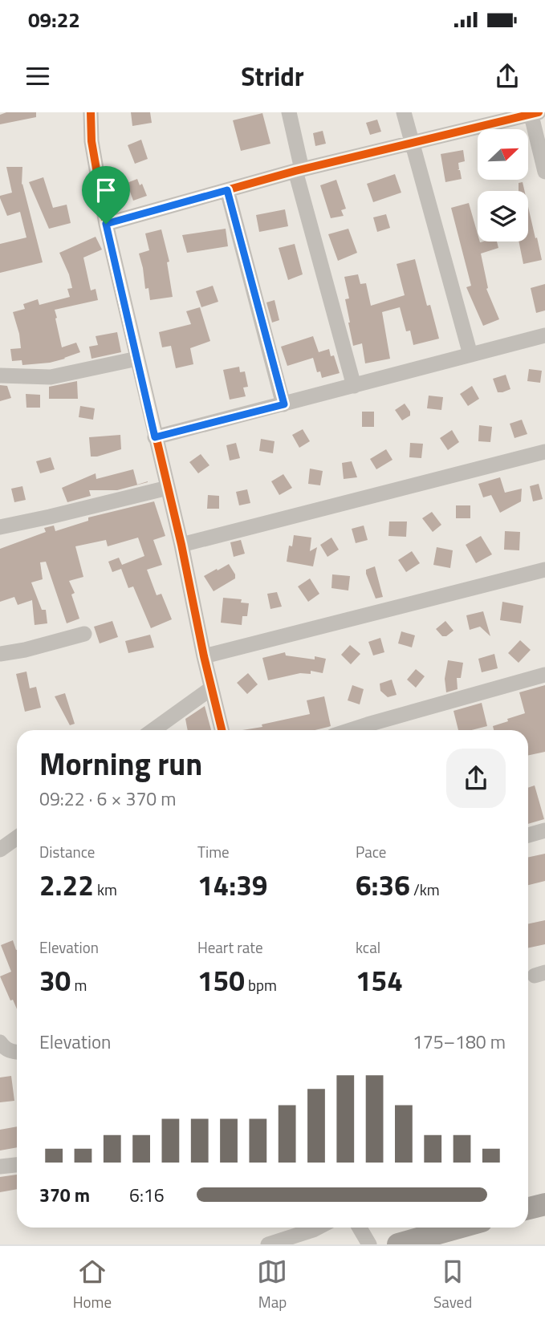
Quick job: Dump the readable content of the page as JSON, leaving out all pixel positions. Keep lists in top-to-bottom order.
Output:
{
  "north": "top right",
  "page": {
    "status": "09:22",
    "header": "Stridr",
    "heading": ["Morning run", "09:22 · 6 × 370 m"],
    "stats": [
      ["Distance", "2.22 km"],
      ["Time", "14:39"],
      ["Pace", "6:36 /km"],
      ["Elevation", "30 m"],
      ["Heart rate", "150 bpm"],
      ["kcal", "154"]
    ],
    "chart": ["Elevation", "175–180 m"],
    "list": [
      {
        "name": "370 m",
        "note": "6:16"
      }
    ],
    "tabs": ["Home", "Map", "Saved"]
  }
}
